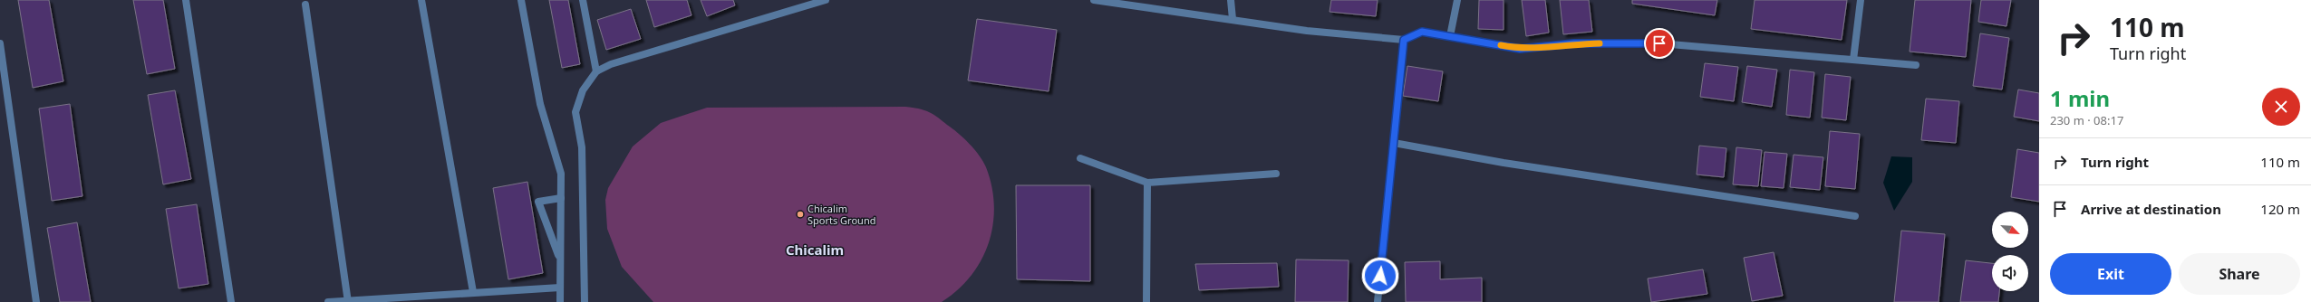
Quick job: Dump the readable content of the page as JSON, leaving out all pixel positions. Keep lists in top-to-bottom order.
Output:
{
  "districts": ["Chicalim"],
  "places": ["Chicalim Sports Ground"],
  "north": "bottom right",
  "page": {
    "turn": ["110 m", "Turn right"],
    "heading": ["1 min", "230 m · 08:17"],
    "list": [
      {
        "name": "Turn right",
        "value": "110 m"
      },
      {
        "name": "Arrive at destination",
        "value": "120 m"
      }
    ],
    "buttons": ["Exit", "Share"]
  }
}
